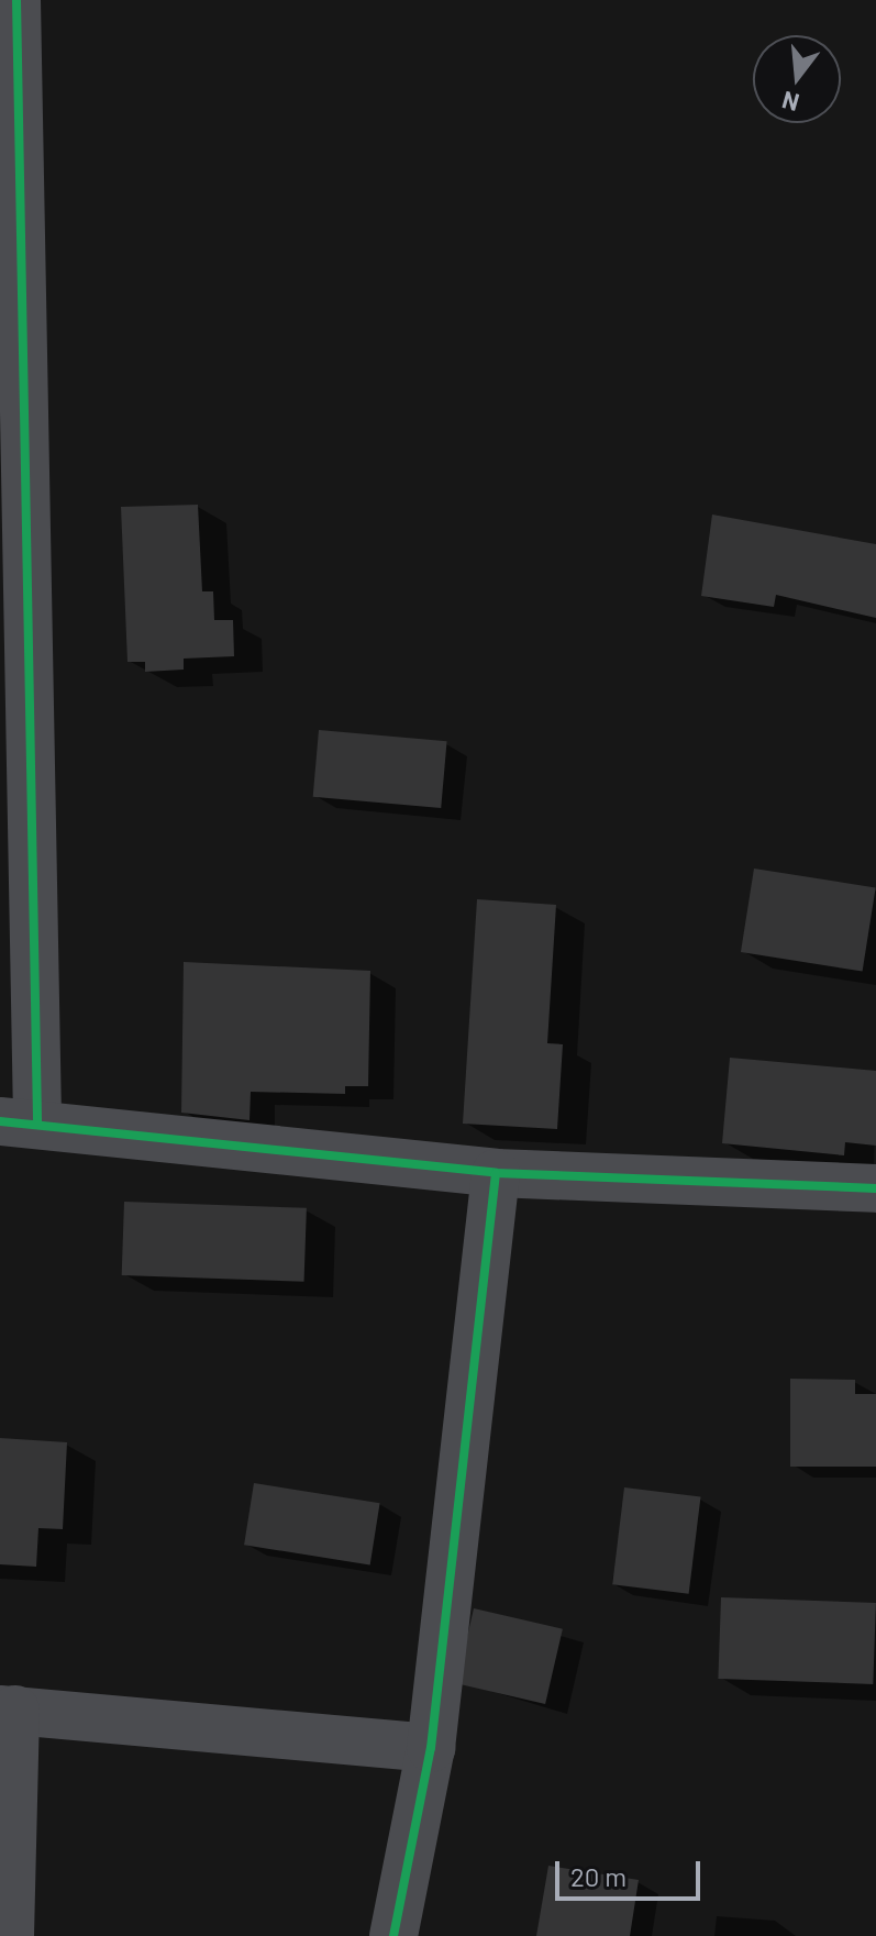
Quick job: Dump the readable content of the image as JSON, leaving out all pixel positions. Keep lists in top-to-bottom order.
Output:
{
  "scale_bar": "20 m",
  "north": "bottom"
}
